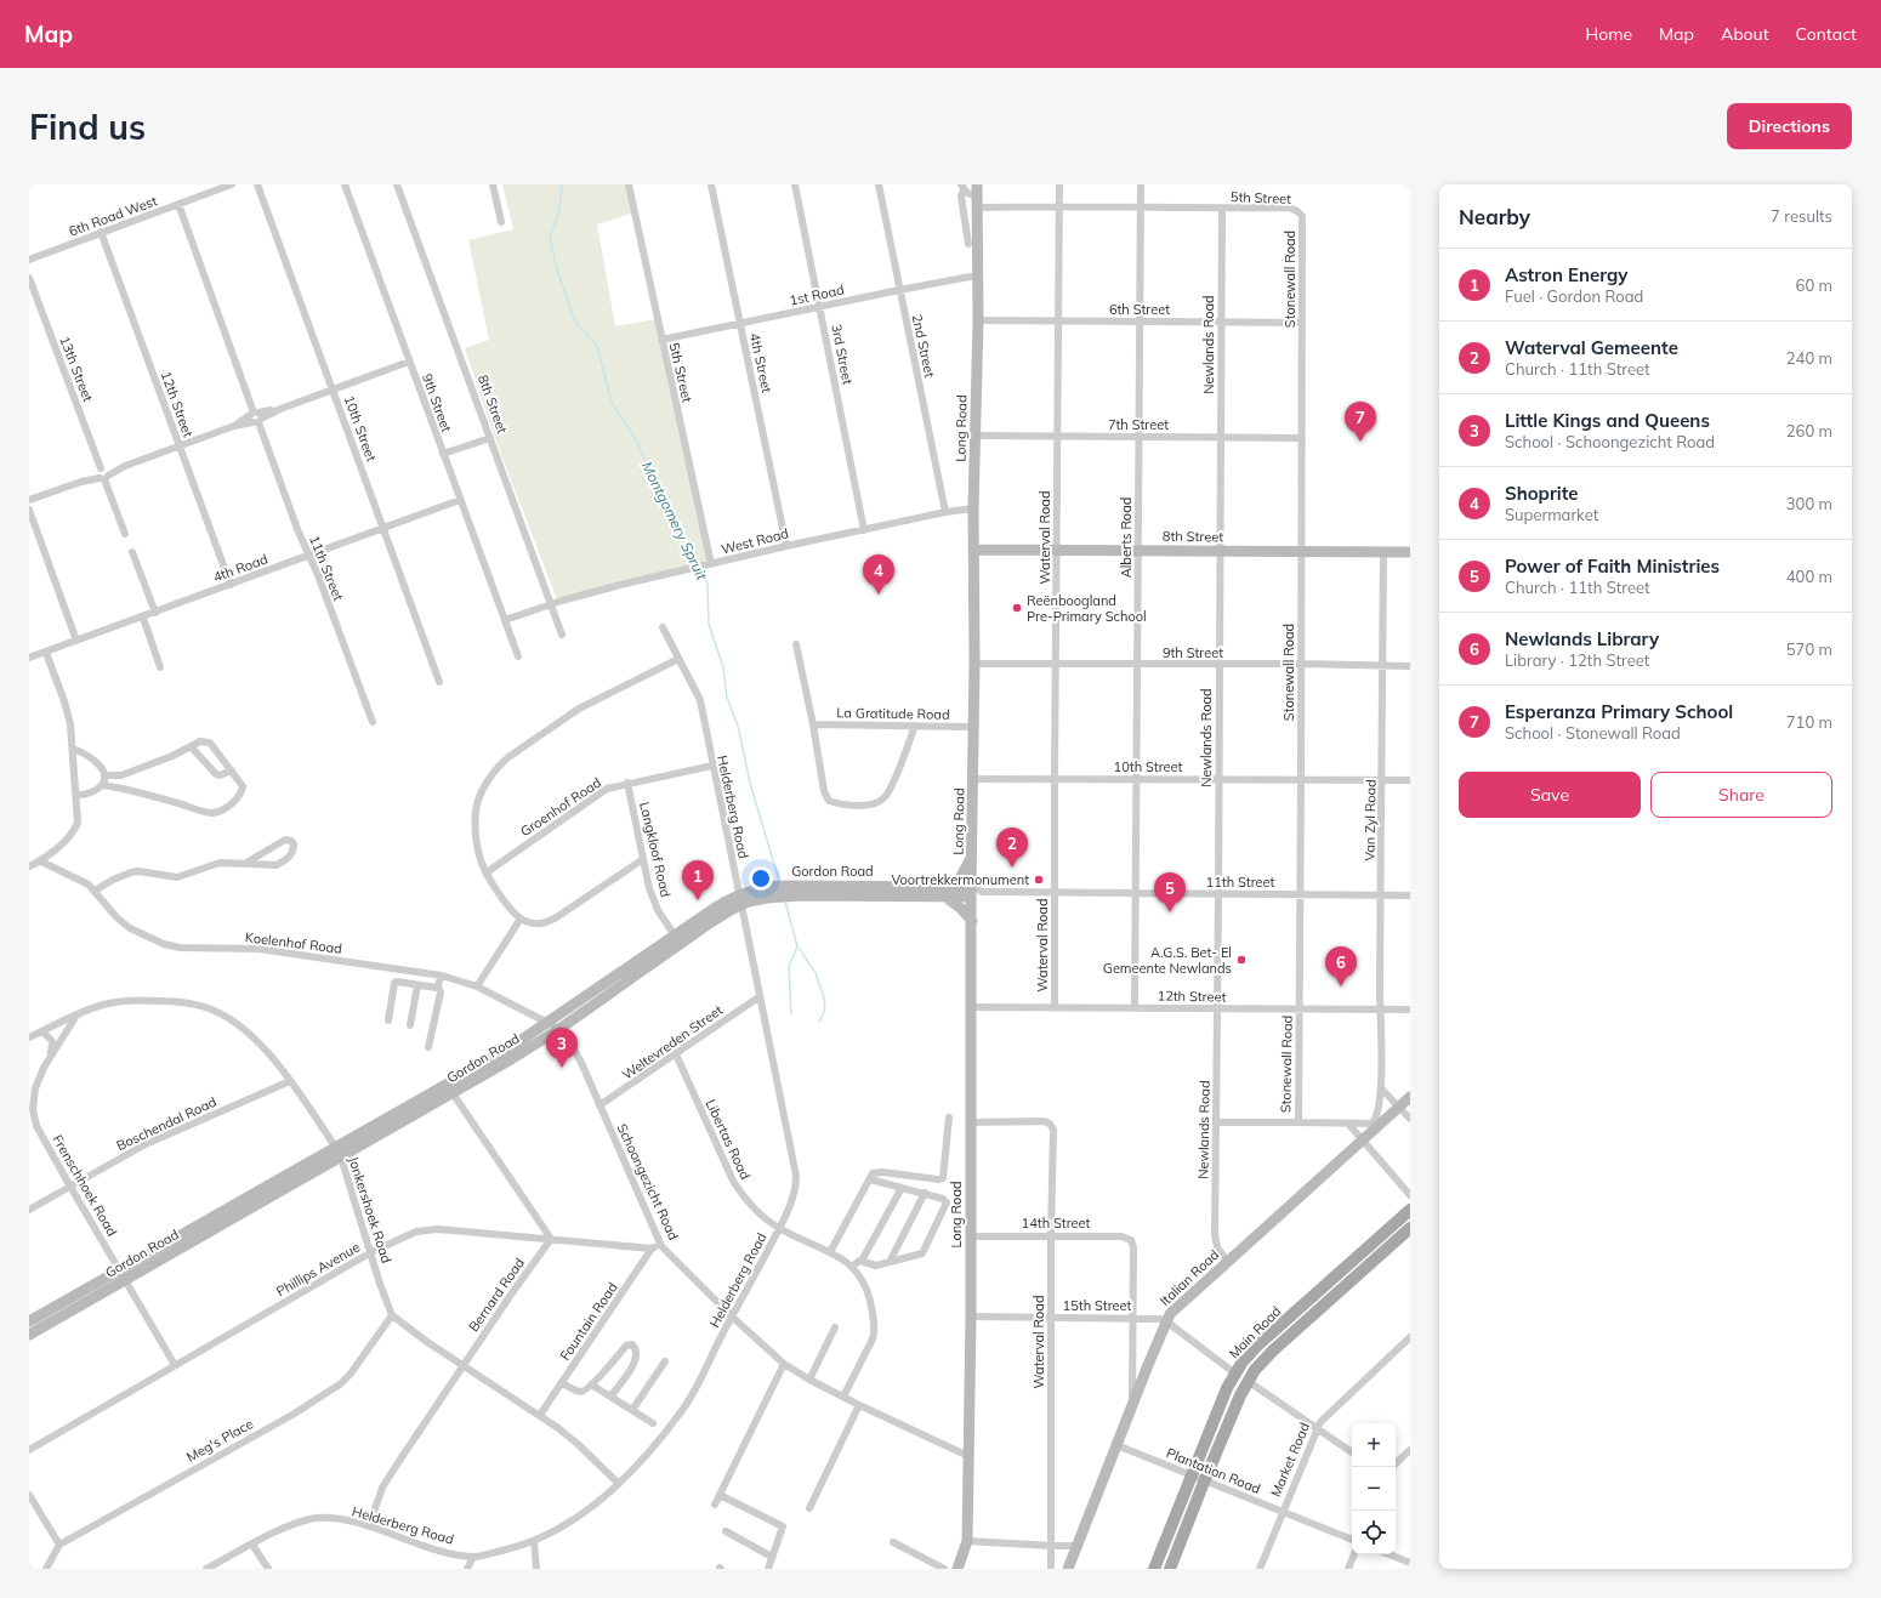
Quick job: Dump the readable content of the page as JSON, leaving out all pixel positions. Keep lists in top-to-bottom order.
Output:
{
  "streets": {
    "main road": ["Main Road"],
    "street": [
      "5th Street",
      "6th Road West",
      "Stonewall Road",
      "1st Road",
      "6th Street",
      "Newlands Road",
      "2nd Street",
      "3rd Street",
      "4th Street",
      "13th Street",
      "9th Street",
      "12th Street",
      "8th Street",
      "7th Street",
      "10th Street",
      "Long Road",
      "Waterval Road",
      "Alberts Road",
      "West Road",
      "4th Road",
      "11th Street",
      "La Gratitude Road",
      "Groenhof Road",
      "Helderberg Road",
      "Van Zyl Road",
      "Langkloof Road",
      "Gordon Road",
      "Koelenhof Road",
      "Weltevreden Street",
      "Boschendal Road",
      "Libertas Road",
      "Schoongezicht Road",
      "Frenschhoek Road",
      "Jonkershoek Road",
      "14th Street",
      "Phillips Avenue",
      "Italian Road",
      "Bernard Road",
      "15th Street",
      "Fountain Road",
      "Meg's Place",
      "Market Road",
      "Plantation Road"
    ]
  },
  "crossings": [
    ["5th Street", "Stonewall Road"],
    ["5th Street", "1st Road"],
    ["5th Street", "Newlands Road"],
    ["5th Street", "Long Road"],
    ["5th Street", "Waterval Road"],
    ["5th Street", "Alberts Road"],
    ["5th Street", "West Road"],
    ["6th Road West", "12th Street"],
    ["6th Road West", "11th Street"],
    ["Stonewall Road", "6th Street"],
    ["Stonewall Road", "9th Street"],
    ["Stonewall Road", "12th Street"],
    ["Stonewall Road", "8th Street"],
    ["Stonewall Road", "7th Street"],
    ["Stonewall Road", "10th Street"],
    ["Stonewall Road", "11th Street"],
    ["1st Road", "2nd Street"],
    ["1st Road", "3rd Street"],
    ["1st Road", "4th Street"],
    ["1st Road", "Long Road"],
    ["6th Street", "Newlands Road"],
    ["6th Street", "Long Road"],
    ["6th Street", "Waterval Road"],
    ["6th Street", "Alberts Road"],
    ["Newlands Road", "9th Street"],
    ["Newlands Road", "12th Street"],
    ["Newlands Road", "8th Street"],
    ["Newlands Road", "7th Street"],
    ["Newlands Road", "10th Street"],
    ["Newlands Road", "11th Street"],
    ["Newlands Road", "Italian Road"],
    ["2nd Street", "West Road"],
    ["3rd Street", "West Road"],
    ["4th Street", "West Road"],
    ["9th Street", "Long Road"],
    ["9th Street", "Waterval Road"],
    ["9th Street", "Alberts Road"],
    ["9th Street", "West Road"],
    ["9th Street", "4th Road"],
    ["9th Street", "Van Zyl Road"],
    ["12th Street", "Long Road"],
    ["12th Street", "Waterval Road"],
    ["12th Street", "Alberts Road"],
    ["12th Street", "4th Road"],
    ["12th Street", "Van Zyl Road"],
    ["8th Street", "Long Road"],
    ["8th Street", "Waterval Road"],
    ["8th Street", "Alberts Road"],
    ["8th Street", "West Road"],
    ["8th Street", "Van Zyl Road"],
    ["7th Street", "Long Road"],
    ["7th Street", "Waterval Road"],
    ["7th Street", "Alberts Road"],
    ["10th Street", "Long Road"],
    ["10th Street", "Waterval Road"],
    ["10th Street", "Alberts Road"],
    ["10th Street", "4th Road"],
    ["10th Street", "Van Zyl Road"],
    ["Long Road", "Waterval Road"],
    ["Long Road", "West Road"],
    ["Long Road", "11th Street"],
    ["Long Road", "La Gratitude Road"],
    ["Long Road", "Gordon Road"],
    ["Long Road", "Schoongezicht Road"],
    ["Long Road", "14th Street"],
    ["Long Road", "15th Street"],
    ["Waterval Road", "11th Street"],
    ["Waterval Road", "14th Street"],
    ["Waterval Road", "15th Street"],
    ["Alberts Road", "11th Street"],
    ["4th Road", "11th Street"],
    ["11th Street", "Van Zyl Road"],
    ["11th Street", "Gordon Road"],
    ["Groenhof Road", "Helderberg Road"],
    ["Groenhof Road", "Langkloof Road"],
    ["Helderberg Road", "Gordon Road"],
    ["Helderberg Road", "Weltevreden Street"],
    ["Helderberg Road", "Libertas Road"],
    ["Helderberg Road", "Schoongezicht Road"],
    ["Helderberg Road", "Bernard Road"],
    ["Van Zyl Road", "Italian Road"],
    ["Langkloof Road", "Gordon Road"],
    ["Gordon Road", "Koelenhof Road"],
    ["Gordon Road", "Schoongezicht Road"],
    ["Gordon Road", "Frenschhoek Road"],
    ["Gordon Road", "Jonkershoek Road"],
    ["Koelenhof Road", "Schoongezicht Road"],
    ["Weltevreden Street", "Libertas Road"],
    ["Weltevreden Street", "Schoongezicht Road"],
    ["Boschendal Road", "Frenschhoek Road"],
    ["Boschendal Road", "Jonkershoek Road"],
    ["Libertas Road", "Schoongezicht Road"],
    ["Frenschhoek Road", "Jonkershoek Road"],
    ["Frenschhoek Road", "Phillips Avenue"],
    ["Jonkershoek Road", "Phillips Avenue"],
    ["Jonkershoek Road", "Meg's Place"],
    ["14th Street", "15th Street"],
    ["Phillips Avenue", "Bernard Road"],
    ["Phillips Avenue", "Fountain Road"],
    ["Italian Road", "15th Street"],
    ["Italian Road", "Plantation Road"],
    ["15th Street", "Main Road"],
    ["Main Road", "Plantation Road"],
    ["Market Road", "Plantation Road"]
  ],
  "water": ["Montgomery Spruit"],
  "places": ["Reënboogland Pre-Primary School", "Voortrekkermonument", "A.G.S. Bet- El Gemeente Newlands"],
  "page": {
    "header": "Map",
    "nav": [
      "Home",
      "Map",
      "About",
      "Contact"
    ],
    "buttons": [
      "Directions",
      ["Save", "Share"]
    ],
    "title": "Find us",
    "heading": ["Nearby", "7 results"],
    "list": [
      {
        "mark": "1",
        "name": "Astron Energy",
        "note": "Fuel · Gordon Road",
        "value": "60 m"
      },
      {
        "mark": "2",
        "name": "Waterval Gemeente",
        "note": "Church · 11th Street",
        "value": "240 m"
      },
      {
        "mark": "3",
        "name": "Little Kings and Queens",
        "note": "School · Schoongezicht Road",
        "value": "260 m"
      },
      {
        "mark": "4",
        "name": "Shoprite",
        "note": "Supermarket",
        "value": "300 m"
      },
      {
        "mark": "5",
        "name": "Power of Faith Ministries",
        "note": "Church · 11th Street",
        "value": "400 m"
      },
      {
        "mark": "6",
        "name": "Newlands Library",
        "note": "Library · 12th Street",
        "value": "570 m"
      },
      {
        "mark": "7",
        "name": "Esperanza Primary School",
        "note": "School · Stonewall Road",
        "value": "710 m"
      }
    ],
    "pins": [
      "7",
      "4",
      "2",
      "1",
      "5",
      "6",
      "3"
    ],
    "map_buttons": ["+", "−"]
  }
}
